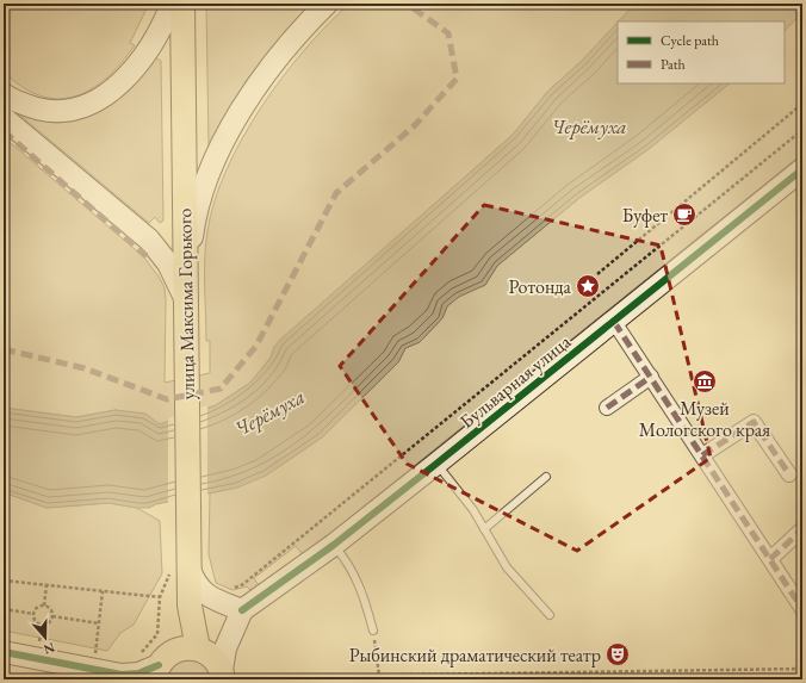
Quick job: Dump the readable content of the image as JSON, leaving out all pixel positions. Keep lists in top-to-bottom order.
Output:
{
  "streets": {
    "main road": ["улица Максима Горького"],
    "street": ["Бульварная улица"]
  },
  "water": ["Черёмуха"],
  "places": {
    "cafe": ["Буфет"],
    "place": ["Ротонда"],
    "museum": ["Музей Мологского края"],
    "theatre": ["Рыбинский драматический театр"]
  },
  "legend": ["Cycle path", "Path"],
  "north": "bottom"
}
